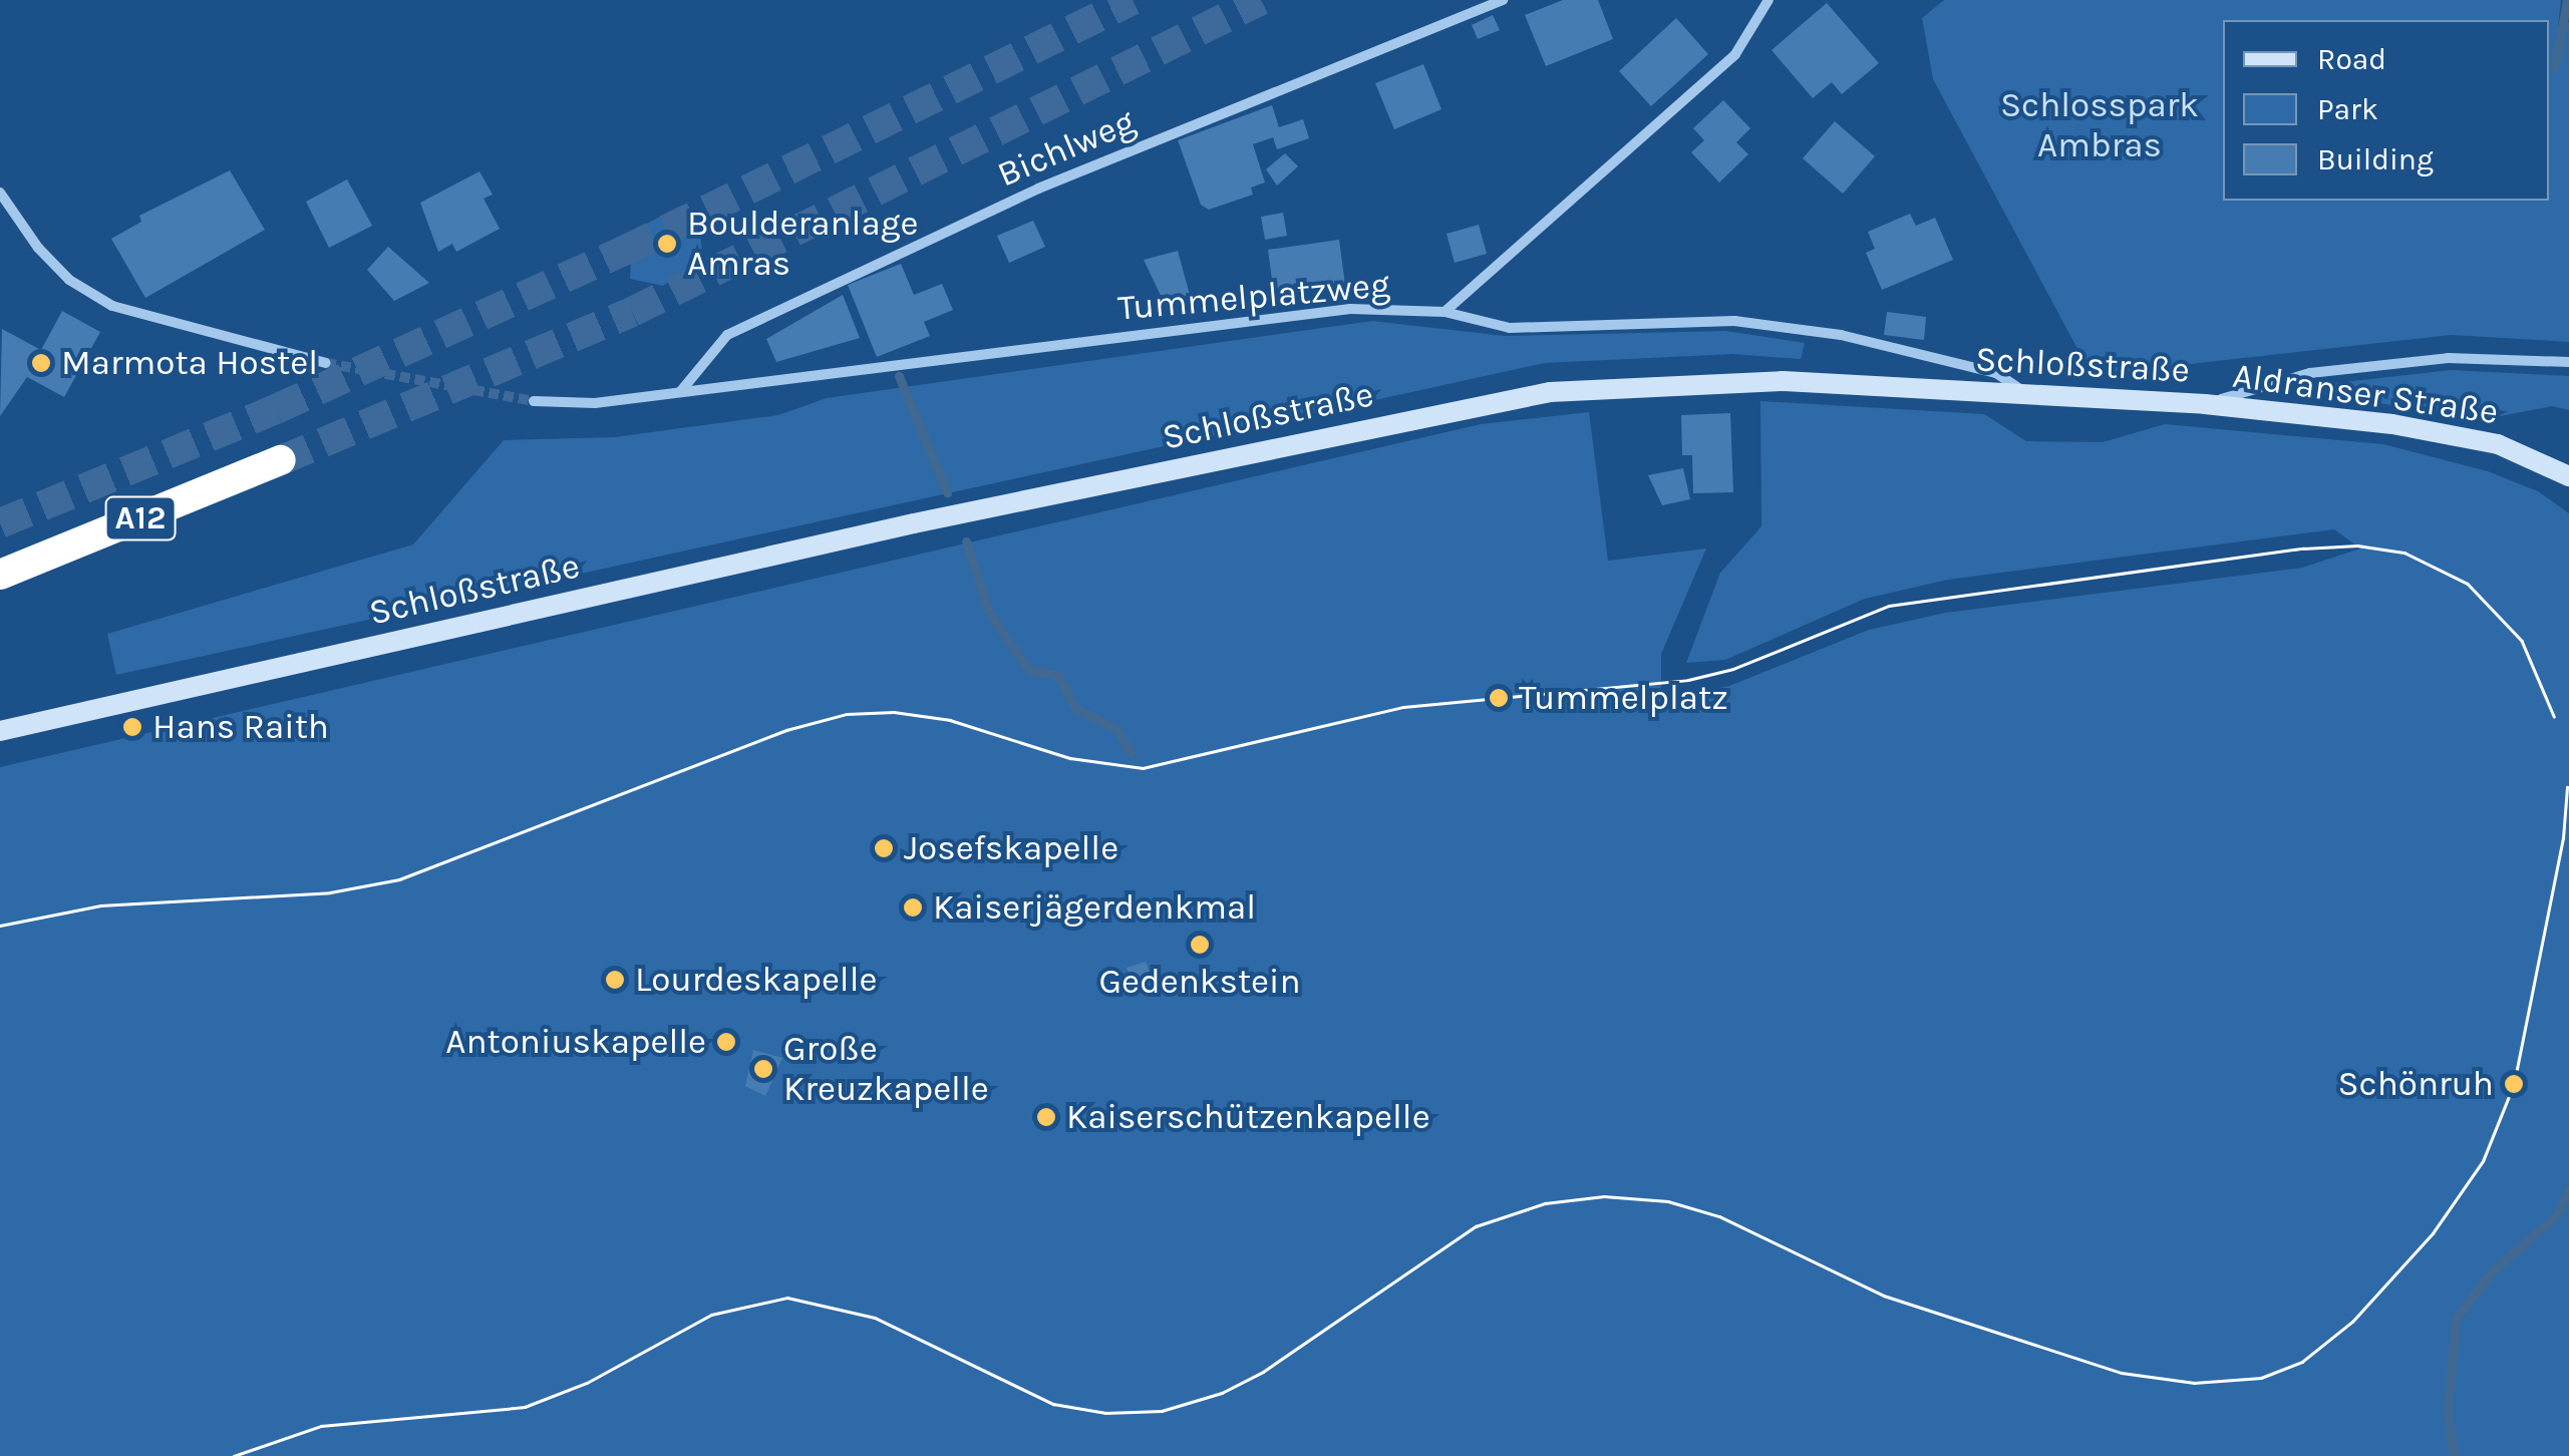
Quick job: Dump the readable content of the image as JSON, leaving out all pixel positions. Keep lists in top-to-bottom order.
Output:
{
  "streets": {
    "highway": ["A12"],
    "main road": ["Schloßstraße", "Aldranser Straße"],
    "street": ["Bichlweg", "Tummelplatzweg"]
  },
  "crossings": [
    ["Bichlweg", "Tummelplatzweg"],
    ["Tummelplatzweg", "Schloßstraße"],
    ["Schloßstraße", "Aldranser Straße"]
  ],
  "parks": ["Schlosspark Ambras"],
  "places": [
    "Boulderanlage Amras",
    "Marmota Hostel",
    "Tummelplatz",
    "Hans Raith",
    "Josefskapelle",
    "Kaiserjägerdenkmal",
    "Gedenkstein",
    "Lourdeskapelle",
    "Antoniuskapelle",
    "Große Kreuzkapelle",
    "Schönruh",
    "Kaiserschützenkapelle"
  ],
  "legend": ["Road", "Park", "Building"]
}
